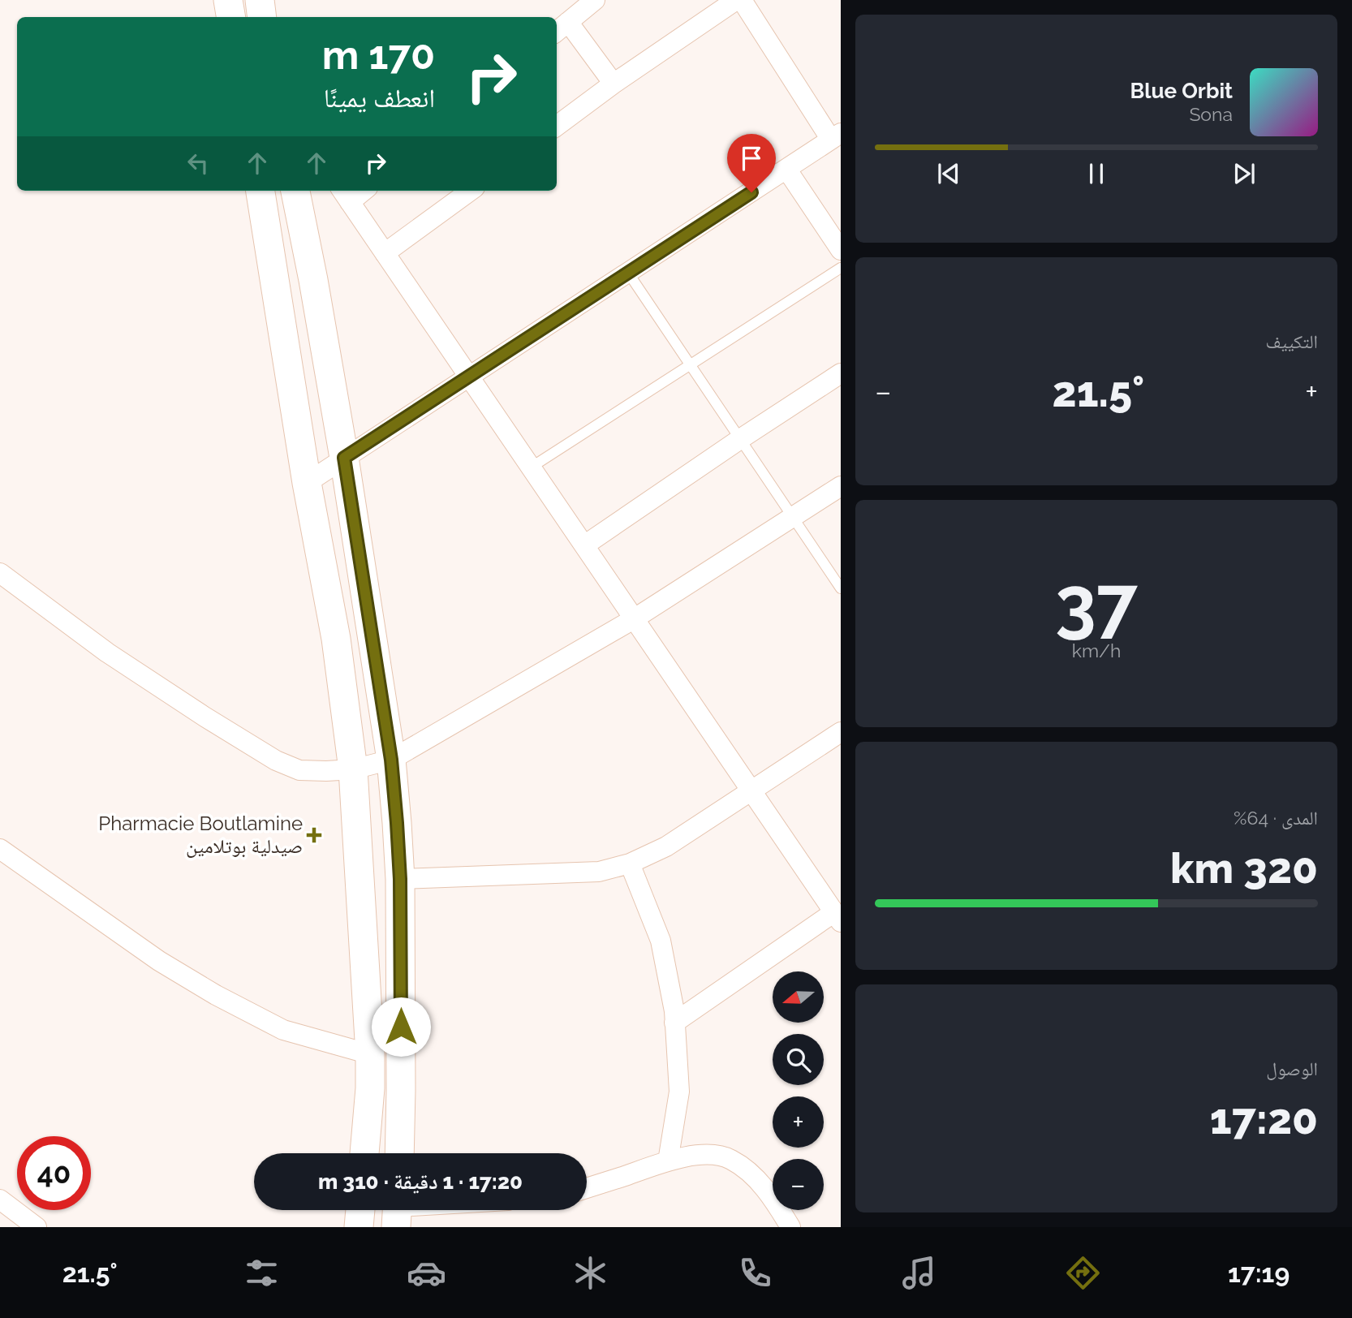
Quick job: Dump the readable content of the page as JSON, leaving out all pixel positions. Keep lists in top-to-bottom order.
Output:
{
  "places": {
    "health": ["Pharmacie Boutlamine صيدلية بوتلامين"]
  },
  "north": "left",
  "page": {
    "turn": ["170 m", "انعطف يمينًا"],
    "song": ["Blue Orbit", "Sona"],
    "tile": [
      "التكييف",
      ["37", "km/h"],
      ["المدى · 64%", "320 km"],
      ["الوصول", "17:20"]
    ],
    "heat": ["−", "21.5°", "+"],
    "map_buttons": ["+", "−"],
    "limit": "40",
    "trip": "17:20 · 1 دقيقة · 310 m",
    "tabs": ["17:19", "21.5°"]
  }
}
